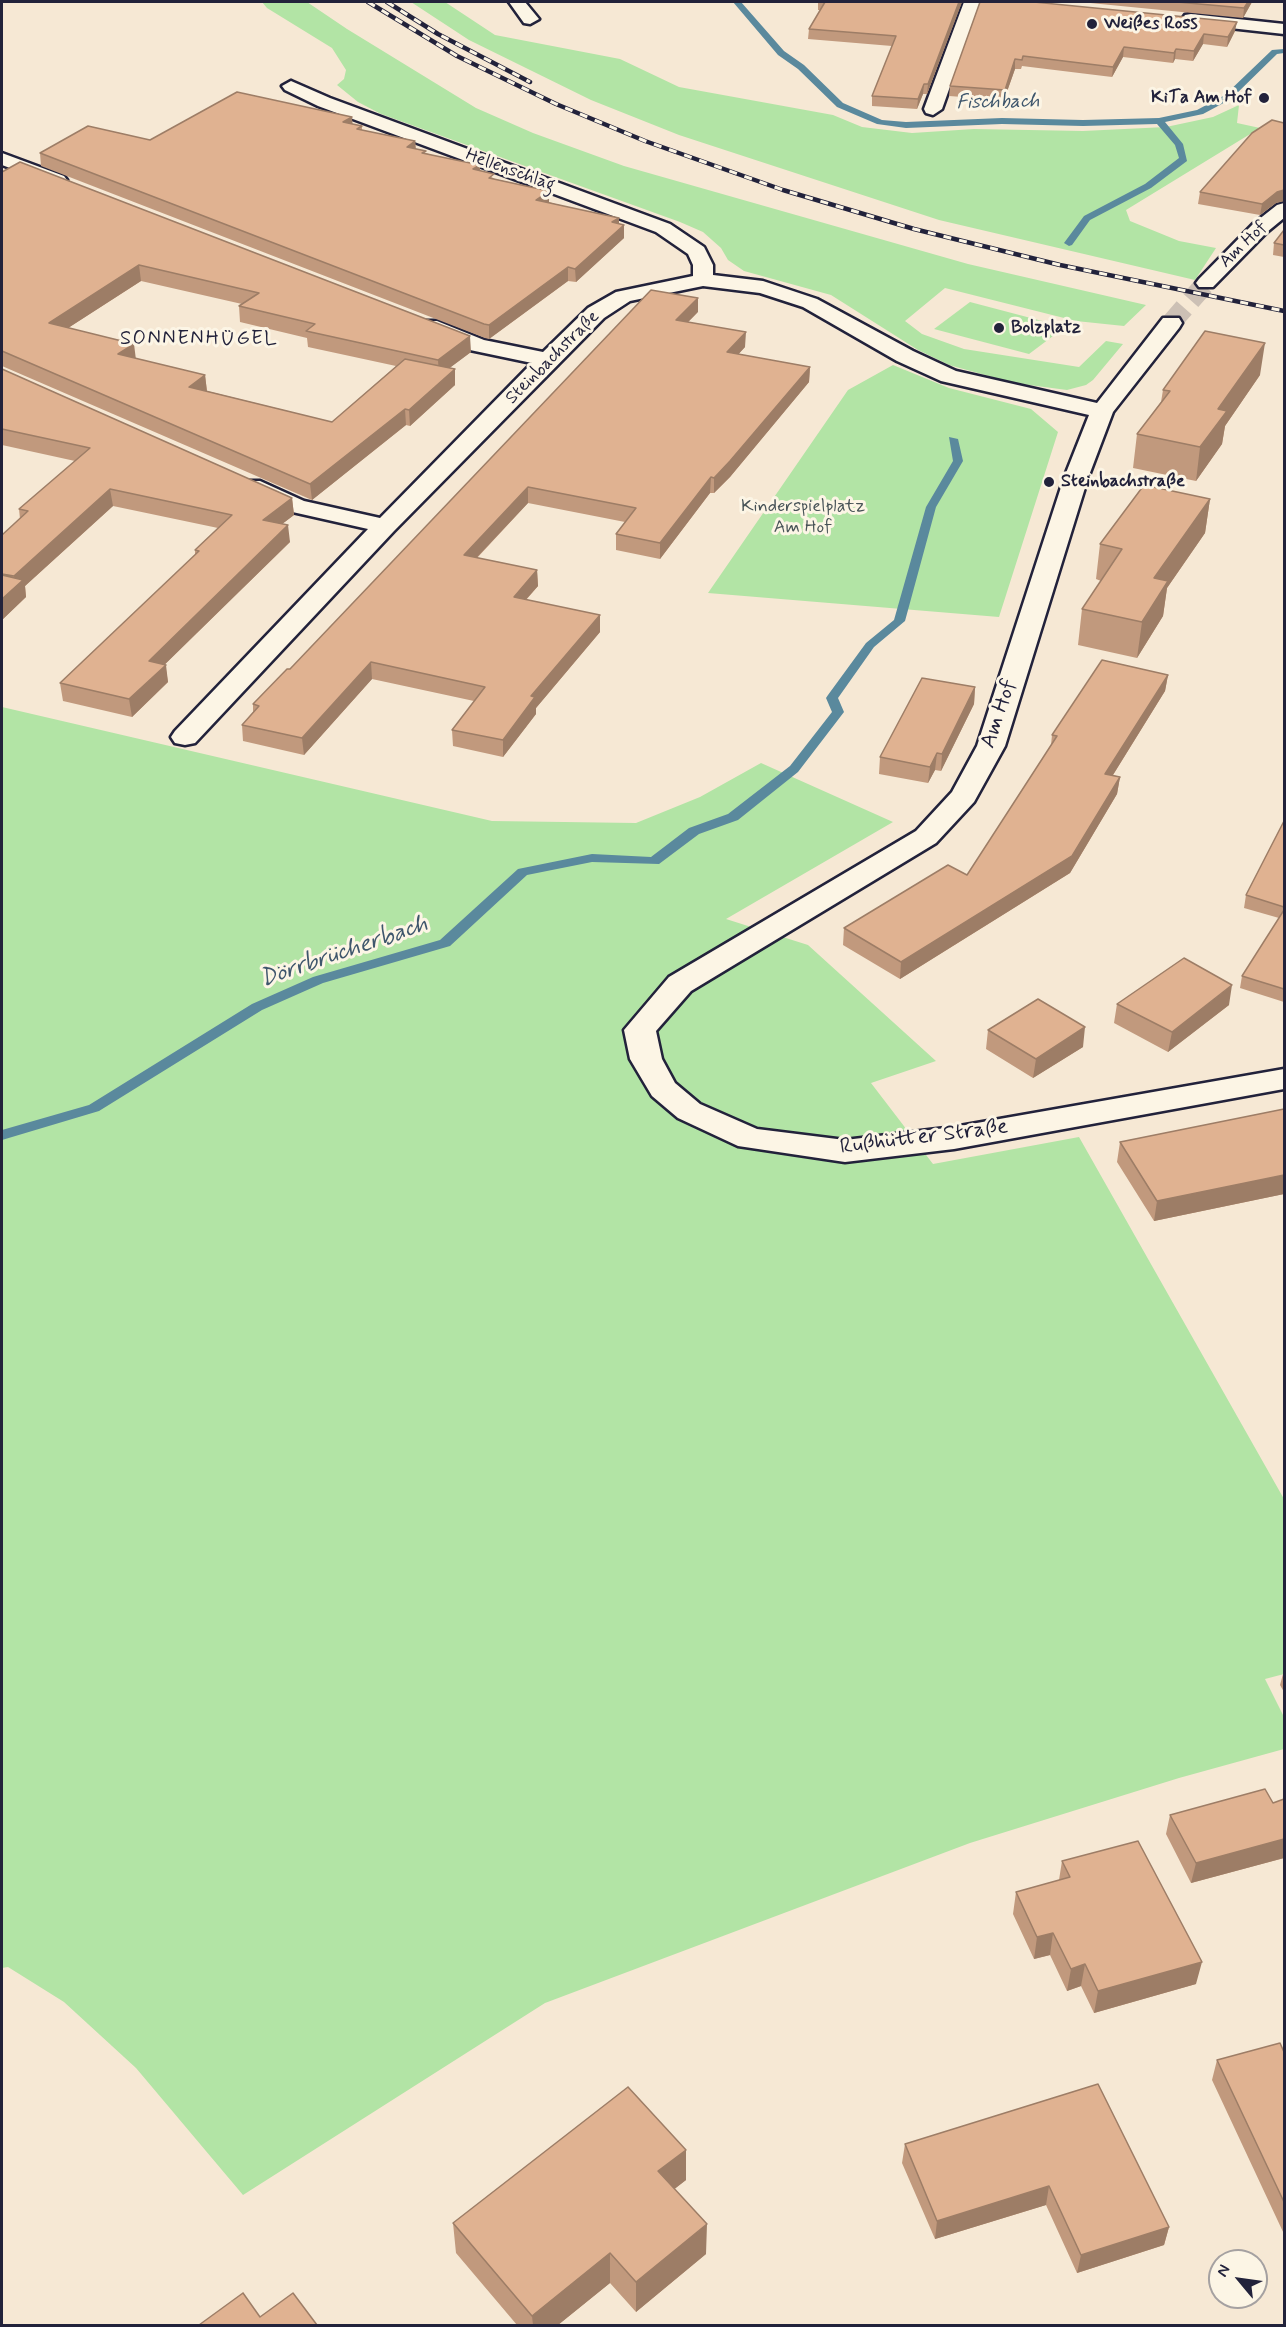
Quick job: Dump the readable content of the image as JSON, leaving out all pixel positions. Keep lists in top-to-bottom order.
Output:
{
  "streets": {
    "street": [
      "Hellenschlag",
      "Am Hof",
      "Steinbachstraße",
      "Rußhütter Straße"
    ]
  },
  "crossings": [
    ["Hellenschlag", "Steinbachstraße"],
    ["Am Hof", "Steinbachstraße"],
    ["Am Hof", "Rußhütter Straße"]
  ],
  "districts": ["SONNENHÜGEL"],
  "water": ["Fischbach", "Dörrbrücherbach"],
  "parks": ["Kinderspielplatz Am Hof"],
  "places": [
    "Weißes Ross",
    "KiTa Am Hof",
    "Bolzplatz",
    "Steinbachstraße"
  ],
  "north": "top left"
}
